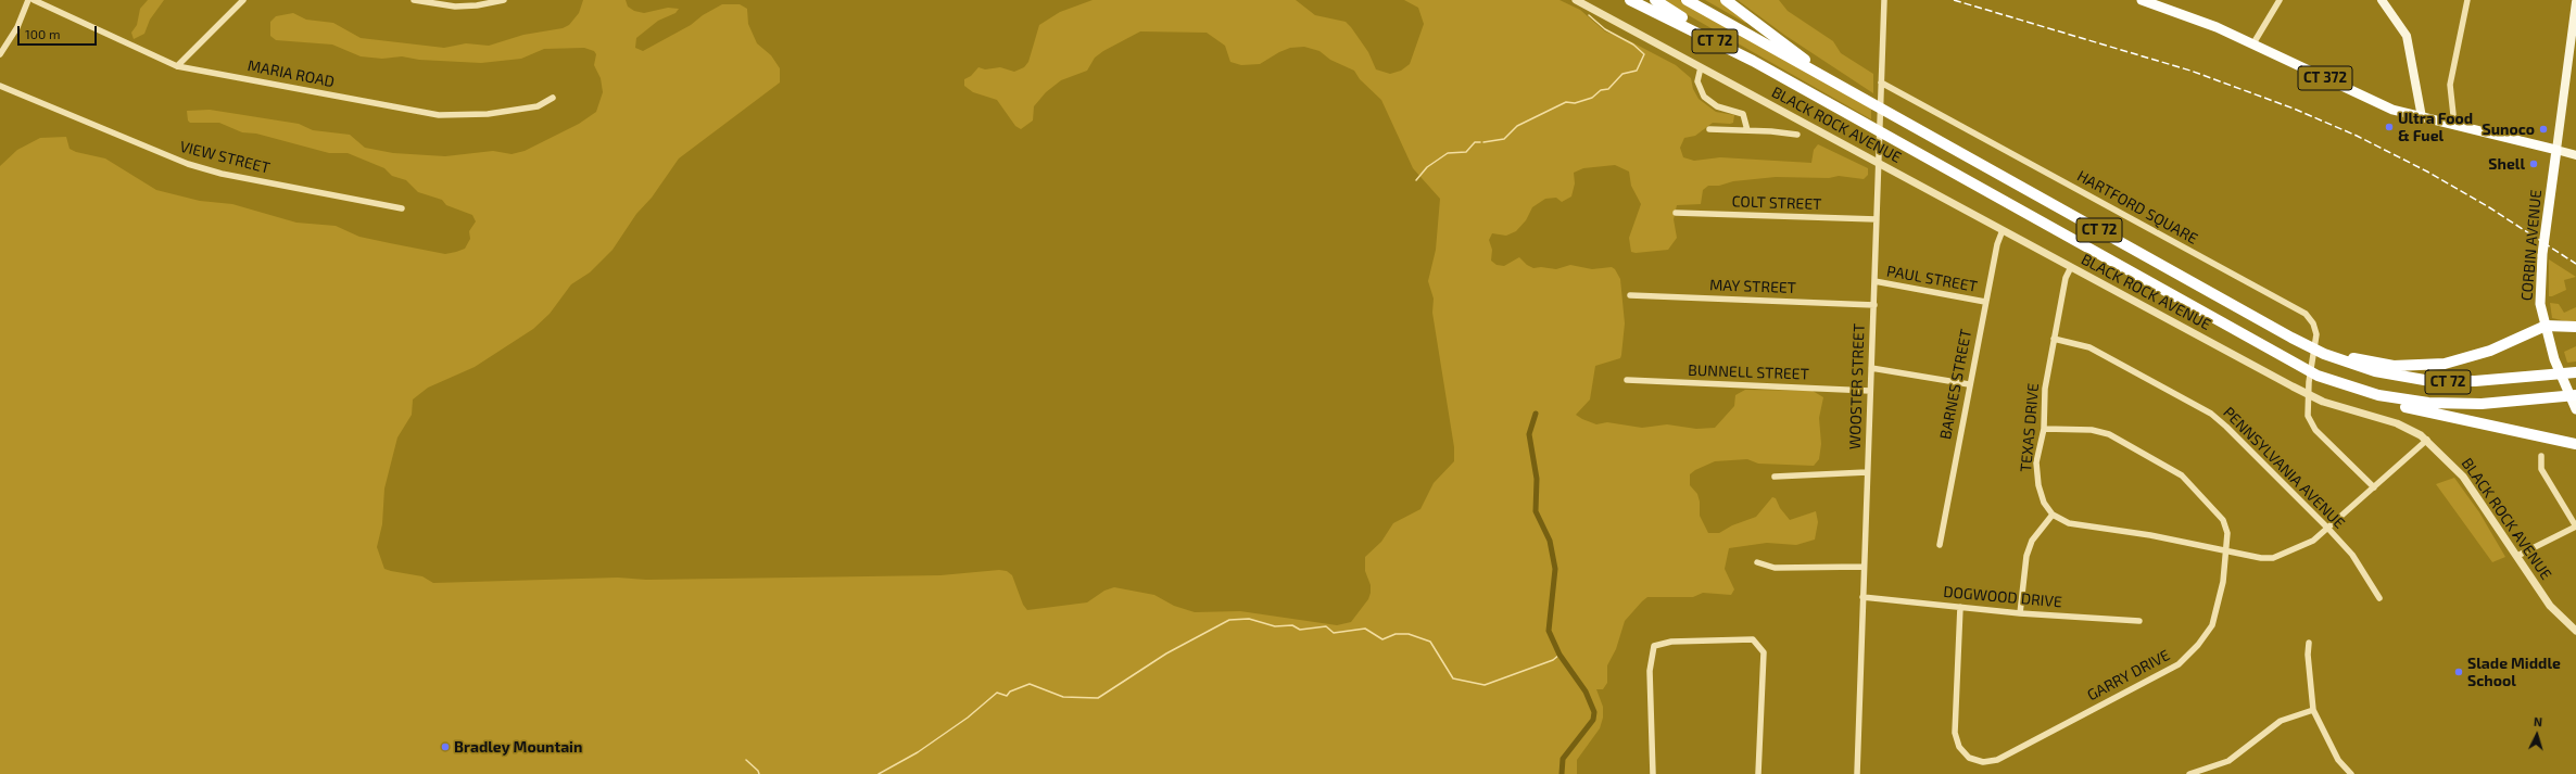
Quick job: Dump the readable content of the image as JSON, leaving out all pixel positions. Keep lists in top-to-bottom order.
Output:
{
  "streets": {
    "highway": ["CT 72"],
    "main road": ["CT 372", "CORBIN AVENUE"],
    "street": [
      "MARIA ROAD",
      "BLACK ROCK AVENUE",
      "VIEW STREET",
      "COLT STREET",
      "HARTFORD SQUARE",
      "PAUL STREET",
      "MAY STREET",
      "BUNNELL STREET",
      "BARNES STREET",
      "WOOSTER STREET",
      "TEXAS DRIVE",
      "PENNSYLVANIA AVENUE",
      "DOGWOOD DRIVE",
      "GARRY DRIVE"
    ]
  },
  "crossings": [
    ["CT 372", "CORBIN AVENUE"],
    ["BLACK ROCK AVENUE", "HARTFORD SQUARE"],
    ["BLACK ROCK AVENUE", "BARNES STREET"],
    ["BLACK ROCK AVENUE", "WOOSTER STREET"],
    ["BLACK ROCK AVENUE", "TEXAS DRIVE"],
    ["COLT STREET", "WOOSTER STREET"],
    ["HARTFORD SQUARE", "WOOSTER STREET"],
    ["PAUL STREET", "BARNES STREET"],
    ["PAUL STREET", "WOOSTER STREET"],
    ["MAY STREET", "WOOSTER STREET"],
    ["BUNNELL STREET", "WOOSTER STREET"],
    ["WOOSTER STREET", "DOGWOOD DRIVE"],
    ["TEXAS DRIVE", "PENNSYLVANIA AVENUE"],
    ["TEXAS DRIVE", "GARRY DRIVE"],
    ["DOGWOOD DRIVE", "GARRY DRIVE"]
  ],
  "places": [
    "Ultra Food & Fuel",
    "Sunoco",
    "Shell",
    "Slade Middle School",
    "Bradley Mountain"
  ],
  "scale_bar": "100 m",
  "north": "top"
}
